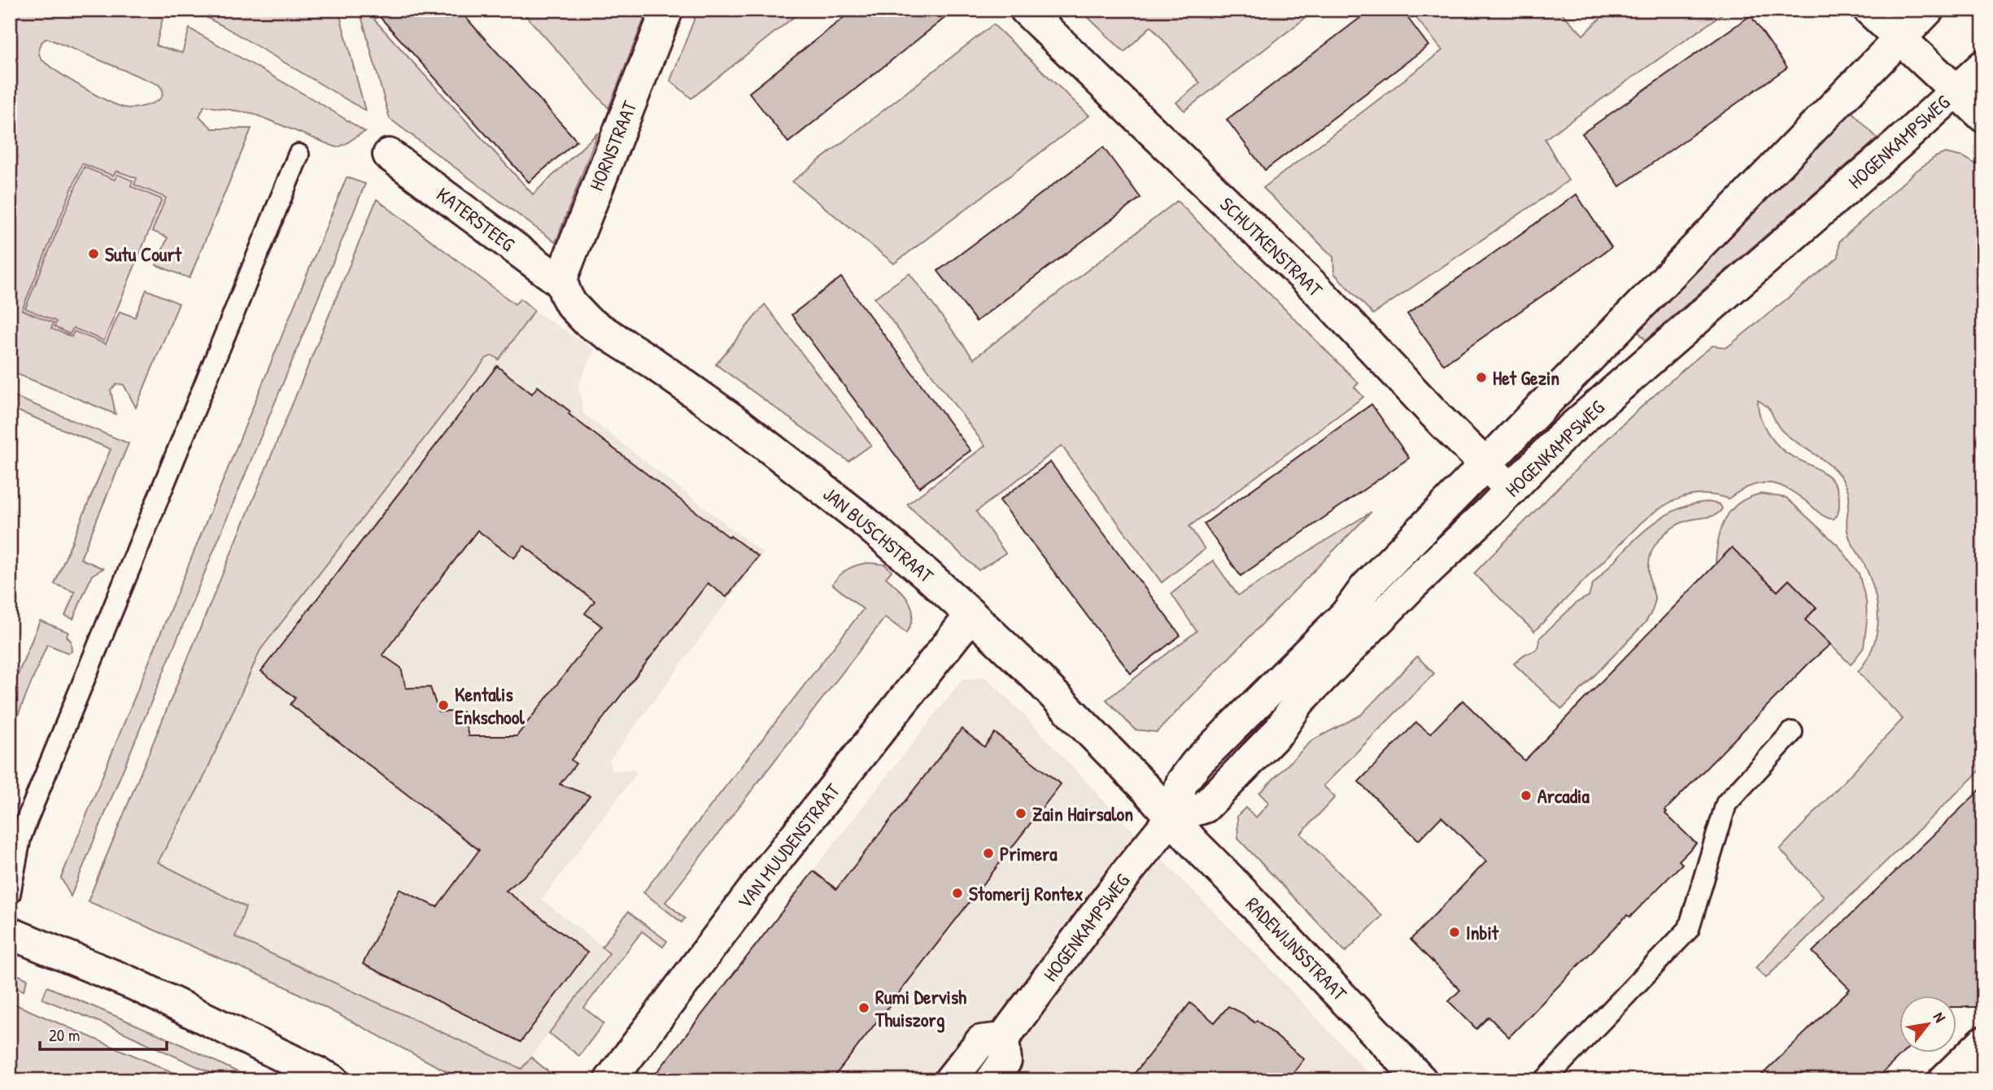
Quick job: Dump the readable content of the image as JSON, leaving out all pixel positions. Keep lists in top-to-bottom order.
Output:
{
  "streets": {
    "street": [
      "HOGENKAMPSWEG",
      "HORNSTRAAT",
      "KATERSTEEG",
      "SCHUTKENSTRAAT",
      "JAN BUSCHSTRAAT",
      "VAN MUUDENSTRAAT",
      "RADEWIJNSSTRAAT"
    ]
  },
  "crossings": [
    ["HOGENKAMPSWEG", "SCHUTKENSTRAAT"],
    ["HOGENKAMPSWEG", "JAN BUSCHSTRAAT"],
    ["HOGENKAMPSWEG", "RADEWIJNSSTRAAT"],
    ["HORNSTRAAT", "KATERSTEEG"],
    ["HORNSTRAAT", "JAN BUSCHSTRAAT"],
    ["KATERSTEEG", "JAN BUSCHSTRAAT"],
    ["JAN BUSCHSTRAAT", "VAN MUUDENSTRAAT"],
    ["JAN BUSCHSTRAAT", "RADEWIJNSSTRAAT"]
  ],
  "places": [
    "Sutu Court",
    "Het Gezin",
    "Kentalis Enkschool",
    "Arcadia",
    "Zain Hairsalon",
    "Primera",
    "Stomerij Rontex",
    "Inbit",
    "Rumi Dervish Thuiszorg"
  ],
  "scale_bar": "20 m",
  "north": "top right"
}
